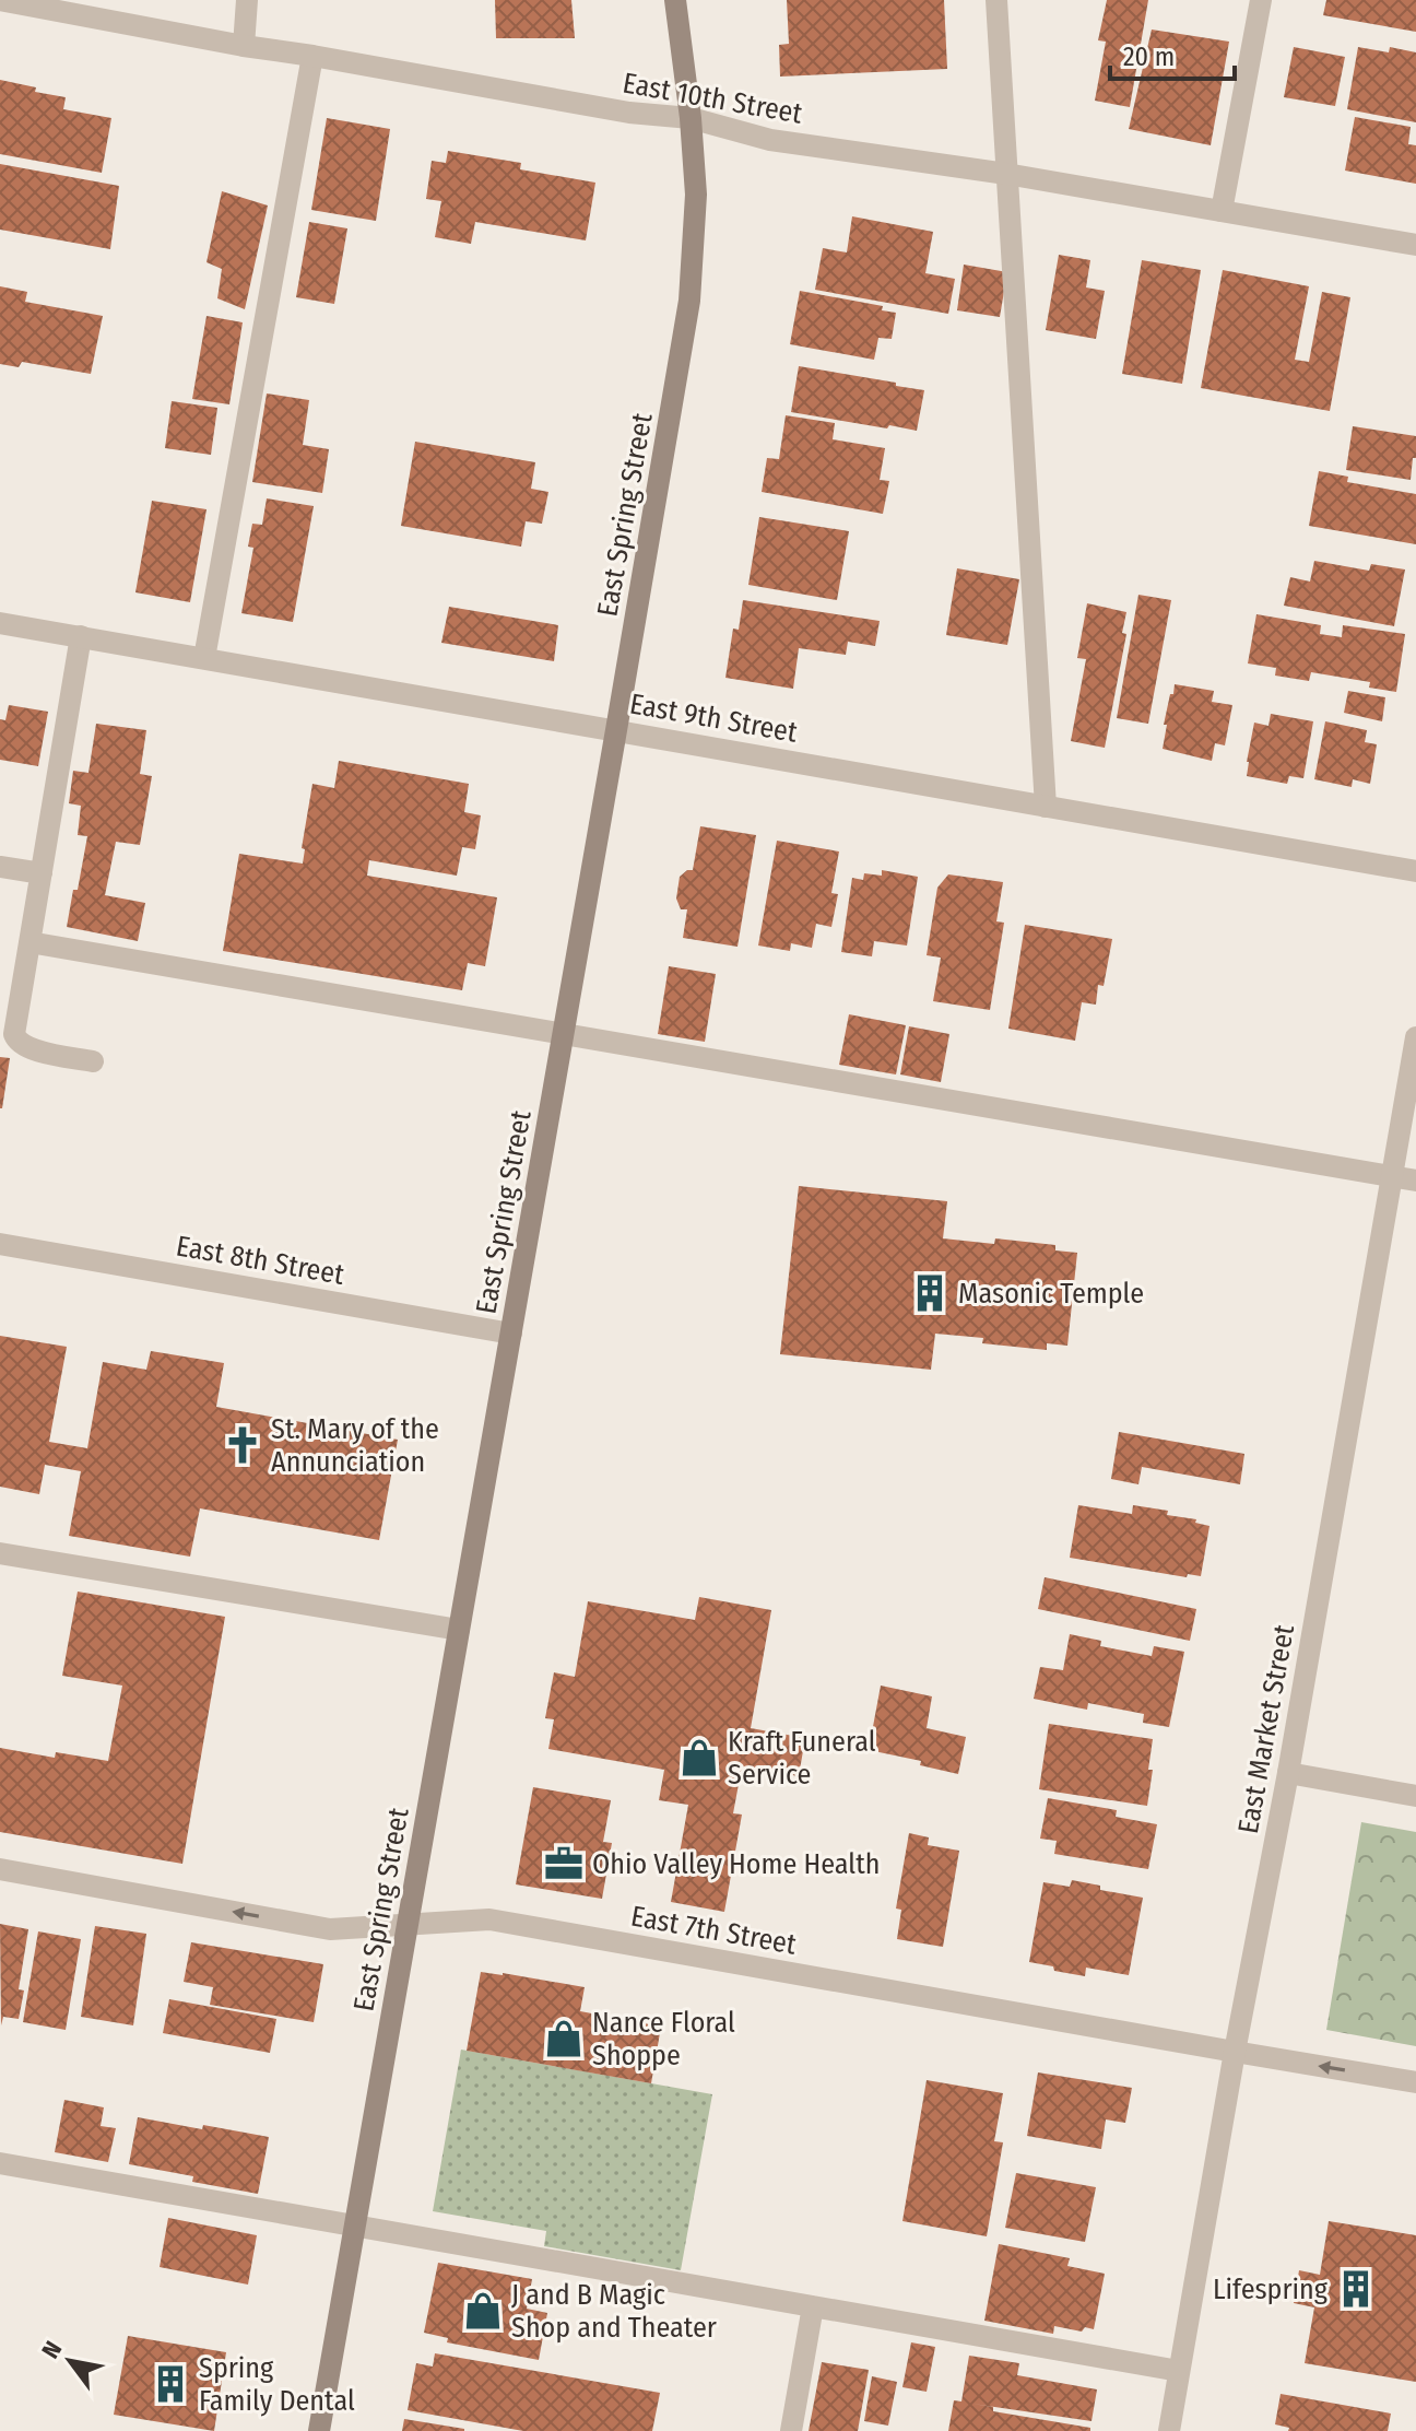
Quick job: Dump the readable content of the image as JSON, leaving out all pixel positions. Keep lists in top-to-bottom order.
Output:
{
  "streets": {
    "main road": ["East Spring Street"],
    "street": [
      "East 10th Street",
      "East 9th Street",
      "East 8th Street",
      "East Market Street",
      "East 7th Street"
    ]
  },
  "crossings": [
    ["East 10th Street", "East Spring Street"],
    ["East Spring Street", "East 9th Street"],
    ["East Spring Street", "East 8th Street"],
    ["East Spring Street", "East 7th Street"],
    ["East Market Street", "East 7th Street"]
  ],
  "one_way": ["East 7th Street"],
  "places": {
    "building": ["Masonic Temple", "Lifespring", "Spring Family Dental"],
    "church": ["St. Mary of the Annunciation"],
    "shop": ["Kraft Funeral Service", "Nance Floral Shoppe", "J and B Magic Shop and Theater"],
    "office": ["Ohio Valley Home Health"]
  },
  "scale_bar": "20 m",
  "north": "top left"
}
